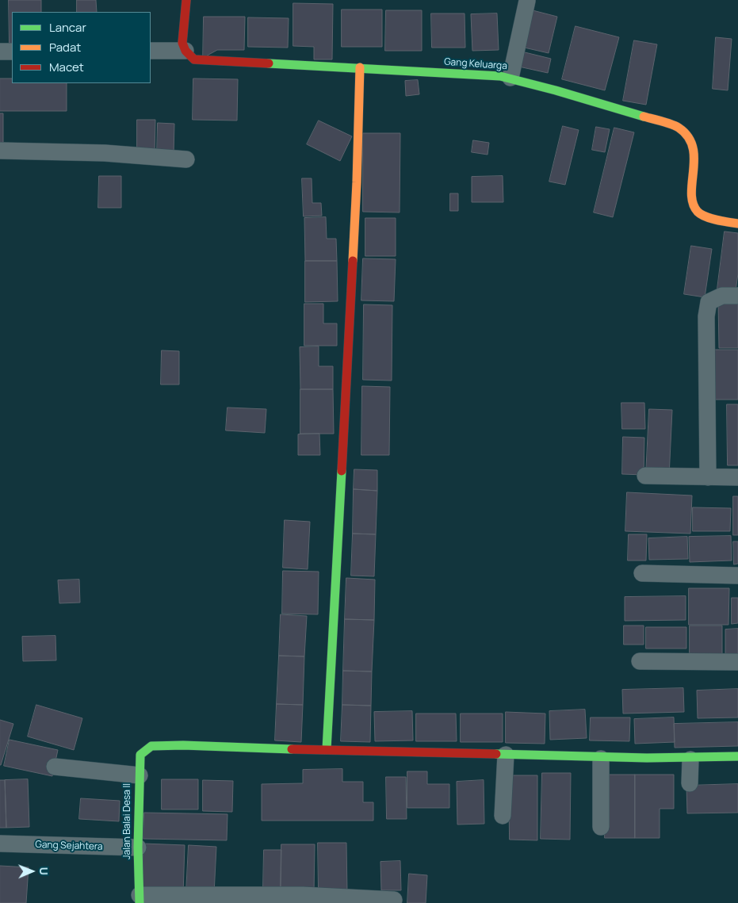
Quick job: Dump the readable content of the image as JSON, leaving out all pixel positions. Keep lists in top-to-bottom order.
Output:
{
  "streets": {
    "street": ["Gang Keluarga", "Jalan Balai Desa II", "Gang Sejahtera"]
  },
  "crossings": [
    ["Jalan Balai Desa II", "Gang Sejahtera"]
  ],
  "legend": ["Lancar", "Padat", "Macet"],
  "north": "right"
}
